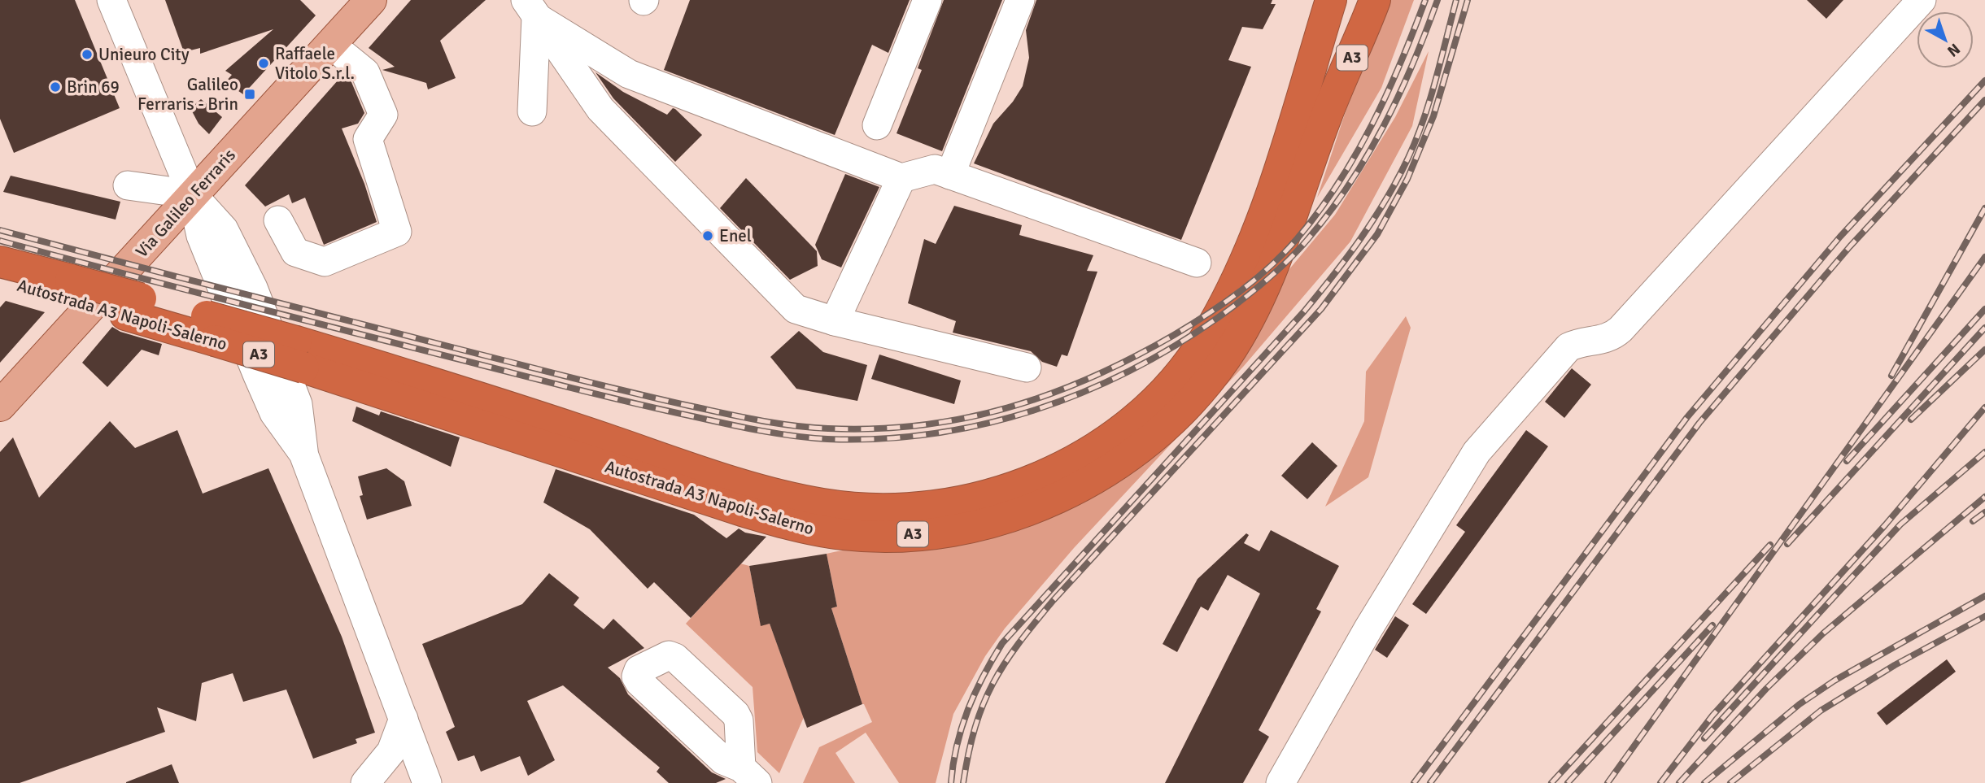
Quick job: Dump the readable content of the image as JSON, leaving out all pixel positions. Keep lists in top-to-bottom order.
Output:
{
  "streets": {
    "highway": ["A3", "Autostrada A3 Napoli-Salerno"],
    "main road": ["Via Galileo Ferraris"]
  },
  "crossings": [
    ["A3", "Autostrada A3 Napoli-Salerno"]
  ],
  "places": {
    "other": [
      "Unieuro City",
      "Raffaele Vitolo S.r.l.",
      "Brin 69",
      "Enel"
    ],
    "transit": ["Galileo Ferraris - Brin"]
  },
  "north": "bottom right"
}
